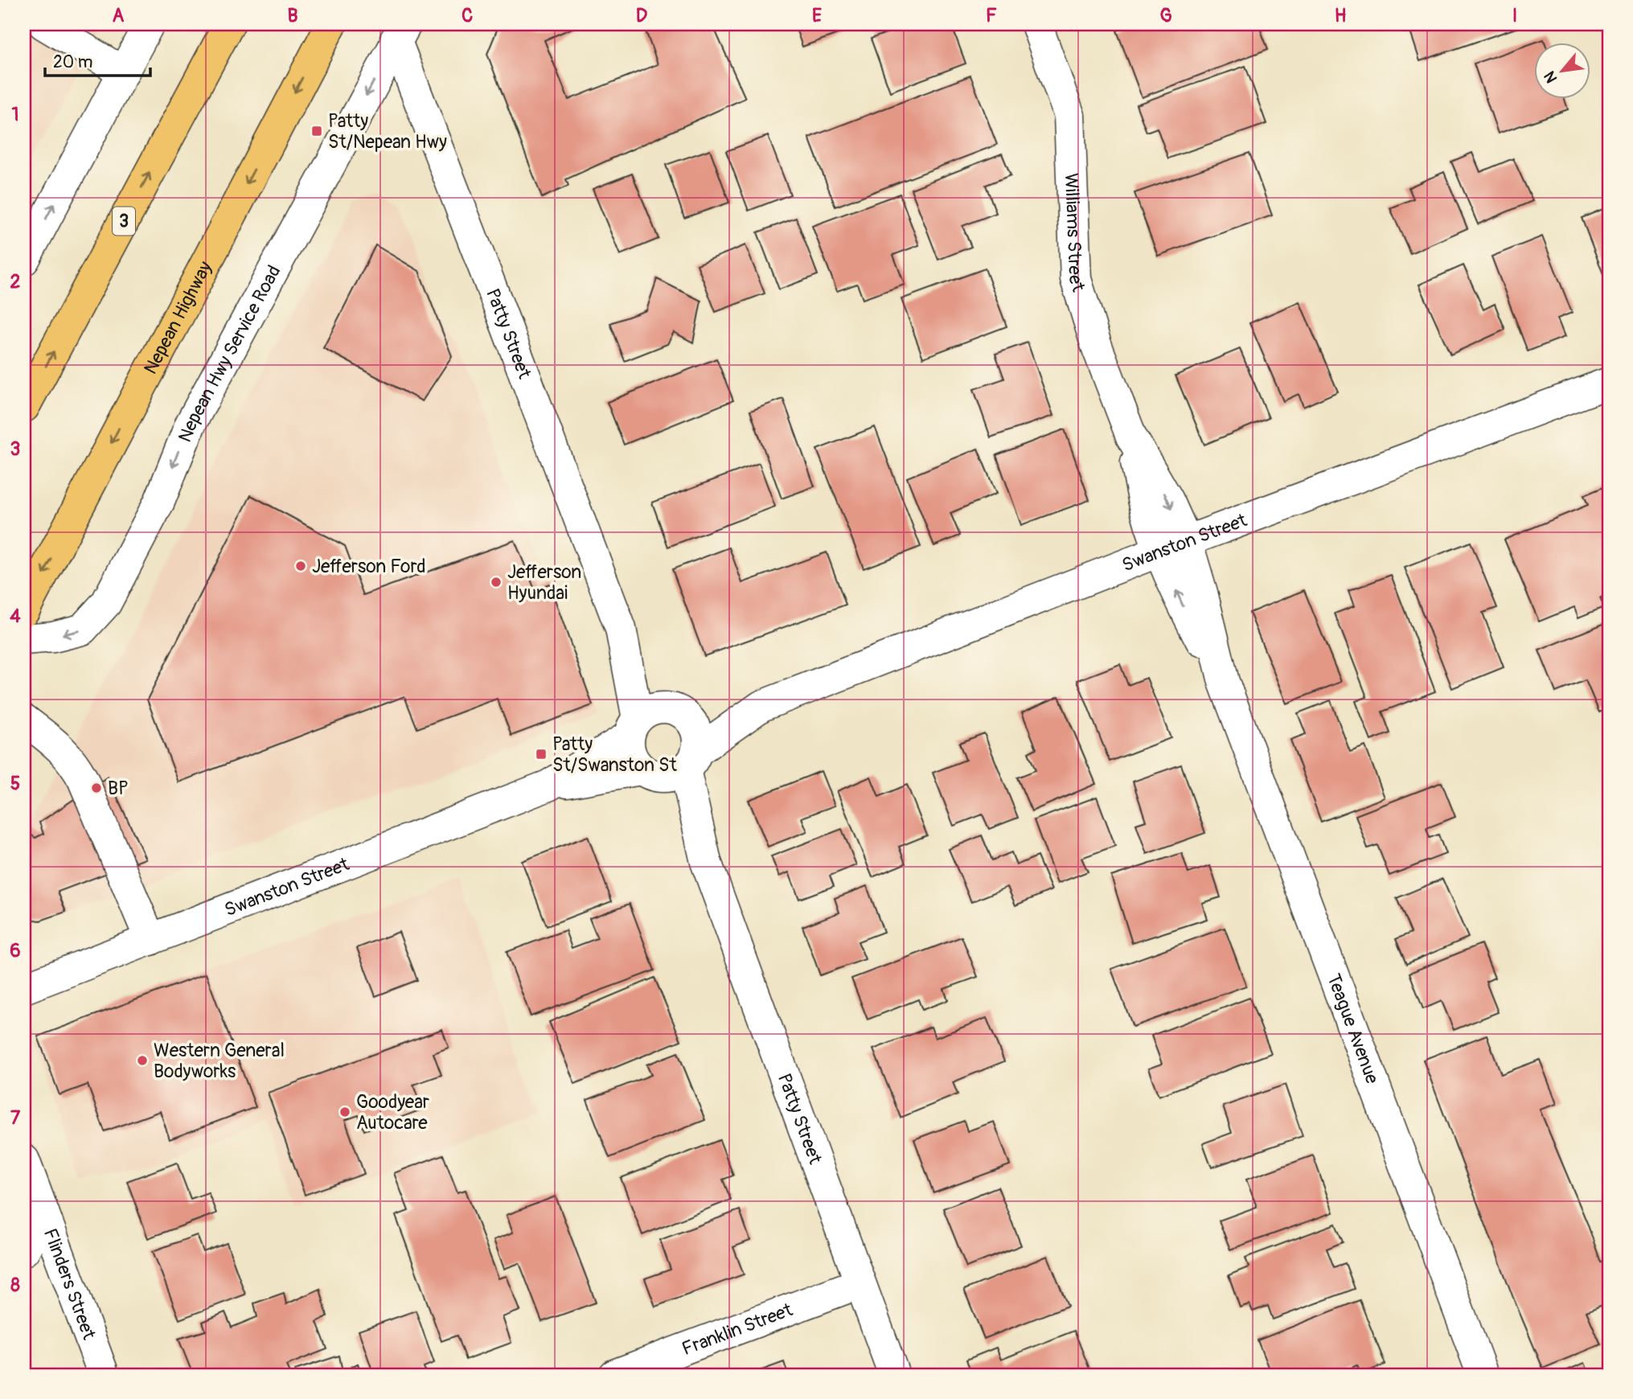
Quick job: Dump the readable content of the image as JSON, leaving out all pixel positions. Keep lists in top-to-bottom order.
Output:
{
  "streets": {
    "highway": ["3", "Nepean Highway"],
    "street": [
      "Williams Street",
      "Patty Street",
      "Nepean Hwy Service Road",
      "Swanston Street",
      "Teague Avenue",
      "Flinders Street",
      "Franklin Street"
    ]
  },
  "crossings": [
    ["Williams Street", "Swanston Street"],
    ["Williams Street", "Teague Avenue"],
    ["Patty Street", "Nepean Hwy Service Road"],
    ["Patty Street", "Swanston Street"],
    ["Patty Street", "Franklin Street"],
    ["Swanston Street", "Teague Avenue"]
  ],
  "places": {
    "transit": ["Patty St/Nepean Hwy", "Patty St/Swanston St"],
    "other": [
      "Jefferson Ford",
      "Jefferson Hyundai",
      "BP",
      "Western General Bodyworks",
      "Goodyear Autocare"
    ]
  },
  "scale_bar": "20 m",
  "north": "bottom left",
  "grid": {
    "columns": [
      "A",
      "B",
      "C",
      "D",
      "E",
      "F",
      "G",
      "H",
      "I"
    ],
    "rows": [
      "1",
      "2",
      "3",
      "4",
      "5",
      "6",
      "7",
      "8"
    ]
  }
}
